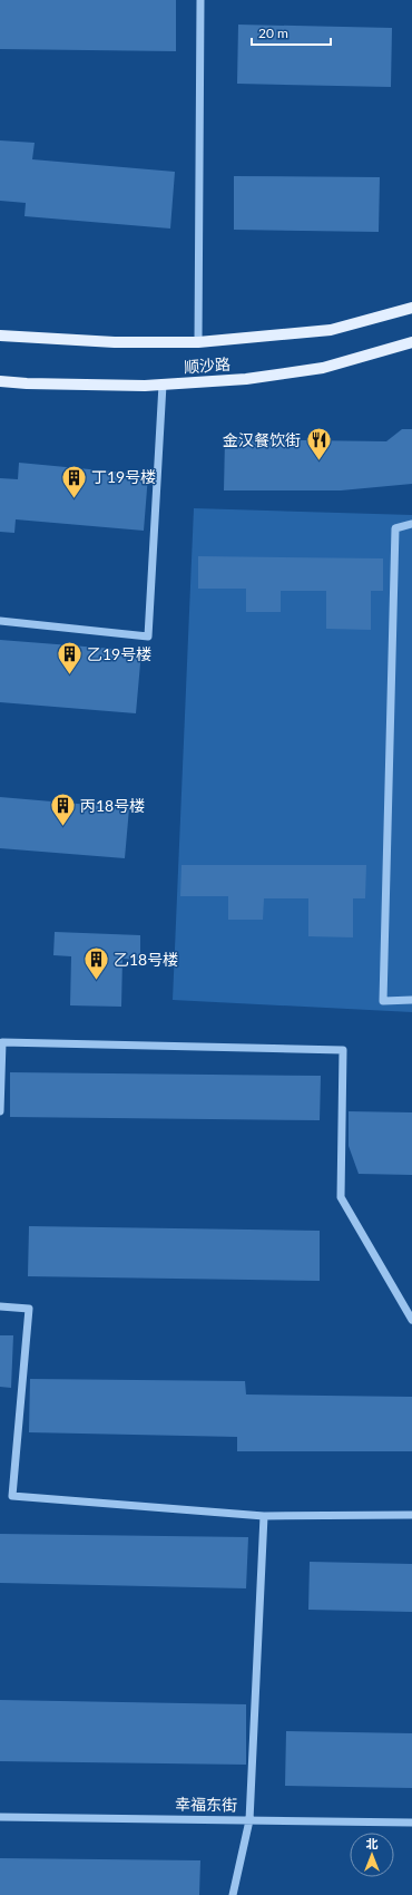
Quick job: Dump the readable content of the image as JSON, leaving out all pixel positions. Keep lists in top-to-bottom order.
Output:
{
  "streets": {
    "main road": ["顺沙路"],
    "street": ["幸福东街"]
  },
  "places": {
    "restaurant": ["金汉餐饮街"],
    "building": [
      "丁19号楼",
      "乙19号楼",
      "丙18号楼",
      "乙18号楼"
    ]
  },
  "scale_bar": "20 m",
  "north": "top"
}
